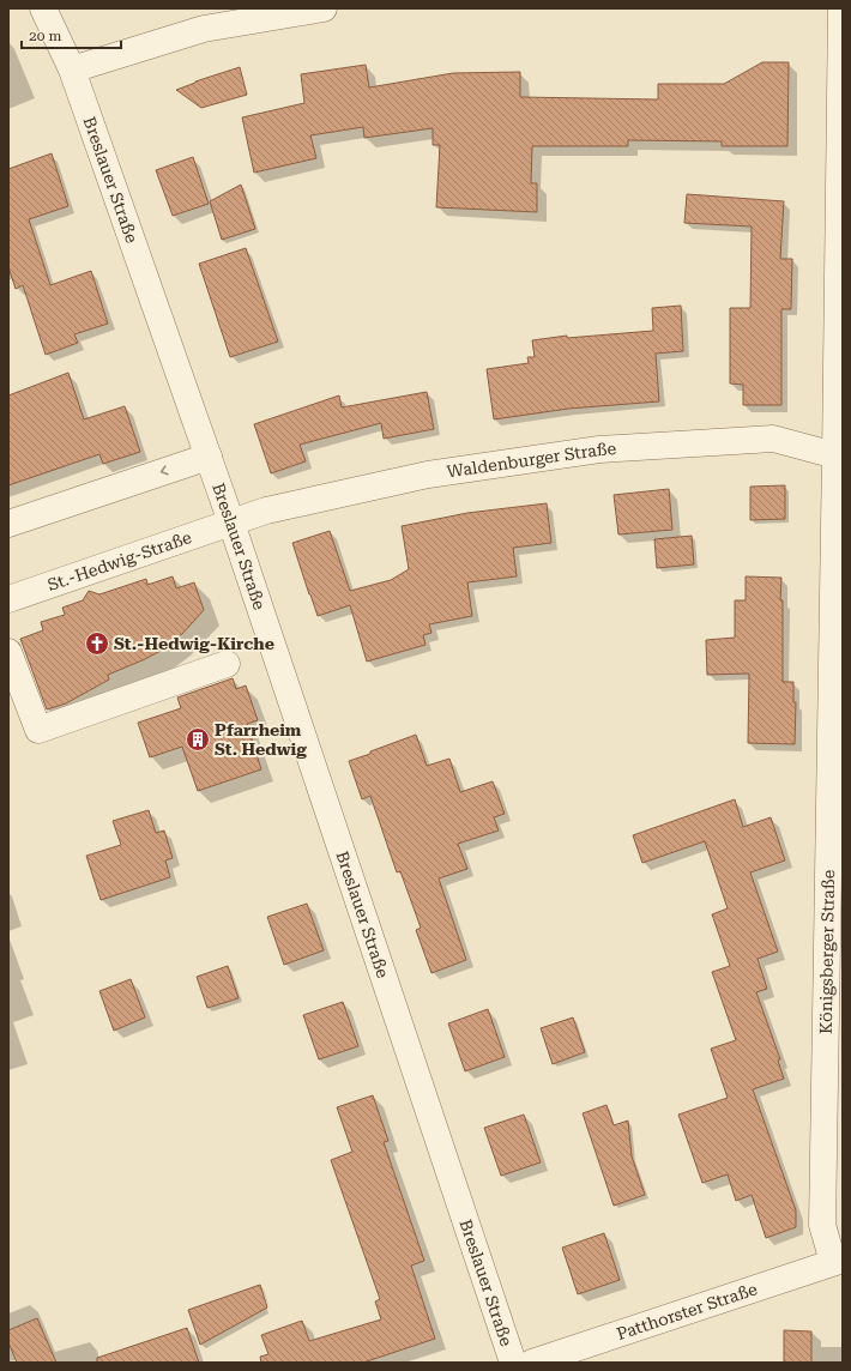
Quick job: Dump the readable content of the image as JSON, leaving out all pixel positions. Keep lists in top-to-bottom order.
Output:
{
  "streets": {
    "street": [
      "Breslauer Straße",
      "Waldenburger Straße",
      "St.-Hedwig-Straße",
      "Königsberger Straße",
      "Patthorster Straße"
    ]
  },
  "crossings": [
    ["Breslauer Straße", "Waldenburger Straße"],
    ["Breslauer Straße", "St.-Hedwig-Straße"],
    ["Waldenburger Straße", "St.-Hedwig-Straße"],
    ["Waldenburger Straße", "Königsberger Straße"],
    ["Königsberger Straße", "Patthorster Straße"]
  ],
  "places": {
    "church": ["St.-Hedwig-Kirche"],
    "building": ["Pfarrheim St. Hedwig"]
  },
  "scale_bar": "20 m"
}
